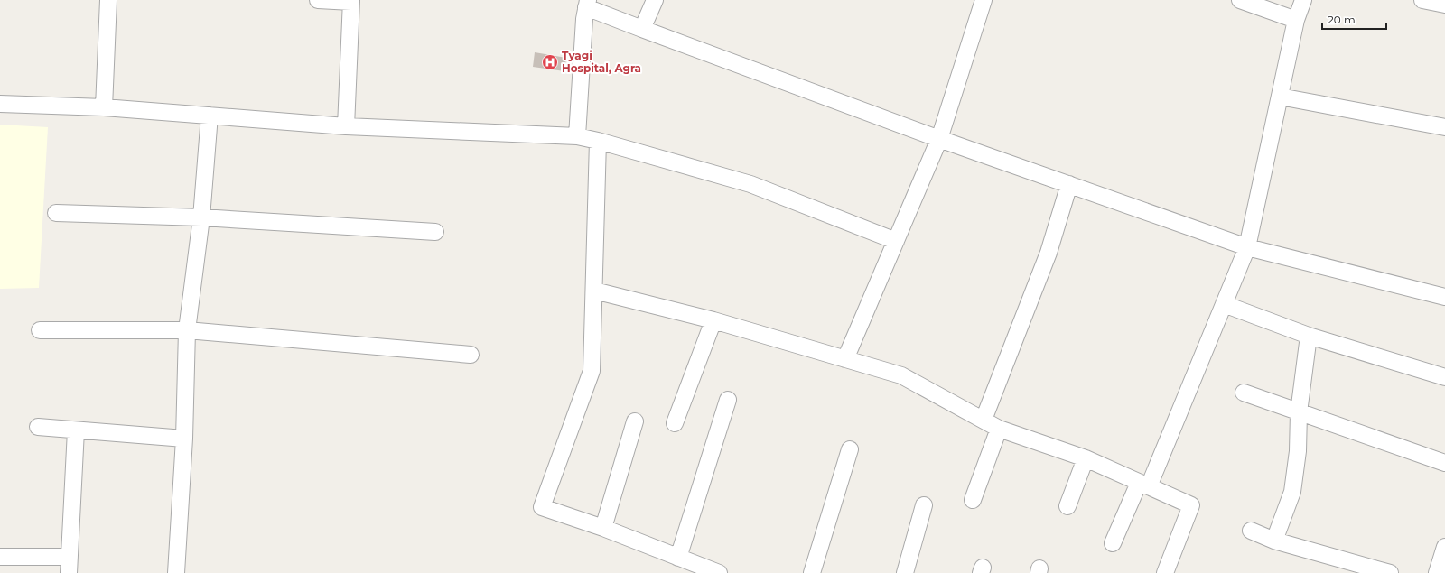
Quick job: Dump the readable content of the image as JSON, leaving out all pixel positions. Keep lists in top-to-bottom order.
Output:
{
  "places": {
    "hospital": ["Tyagi Hospital, Agra"]
  },
  "scale_bar": "20 m"
}
